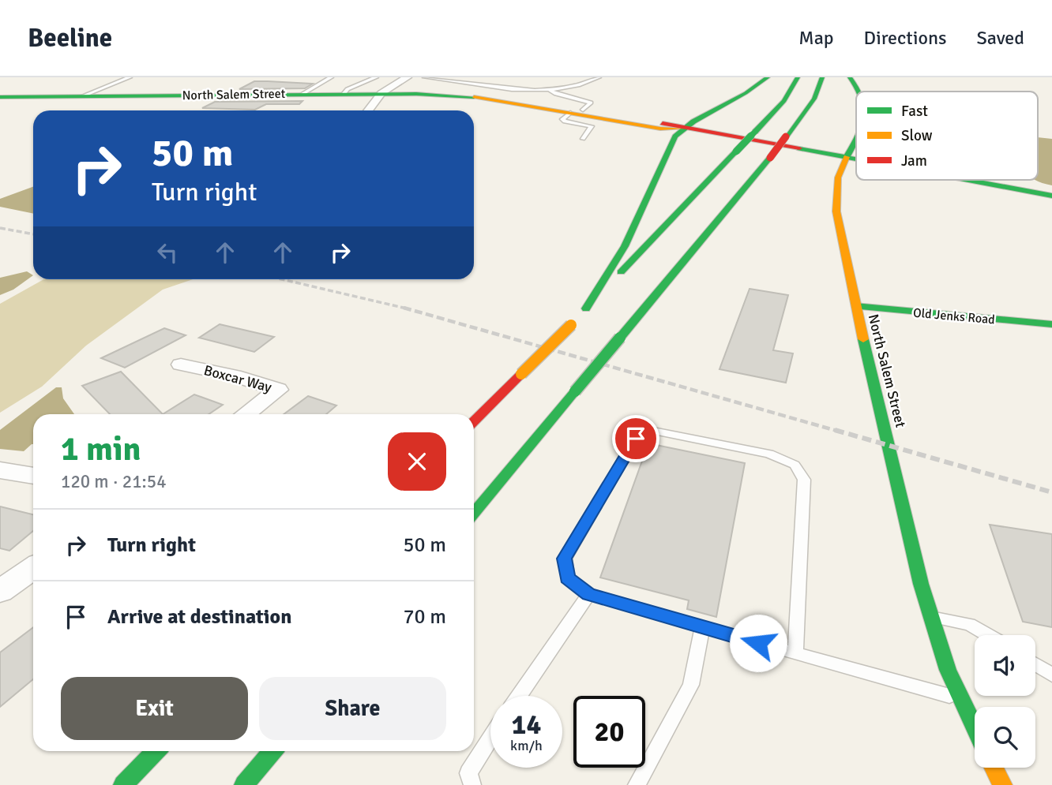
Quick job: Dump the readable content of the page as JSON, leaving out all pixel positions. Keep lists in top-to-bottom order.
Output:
{
  "streets": {
    "main road": ["North Salem Street", "Old Jenks Road"],
    "street": ["Boxcar Way"]
  },
  "crossings": [
    ["North Salem Street", "Old Jenks Road"]
  ],
  "legend": ["Fast", "Slow", "Jam"],
  "page": {
    "header": "Beeline",
    "nav": ["Map", "Directions", "Saved"],
    "turn": ["50 m", "Turn right"],
    "heading": ["1 min", "120 m · 21:54"],
    "list": [
      {
        "name": "Turn right",
        "value": "50 m"
      },
      {
        "name": "Arrive at destination",
        "value": "70 m"
      }
    ],
    "buttons": ["Exit", "Share"],
    "speed": "14 km/h",
    "limit": "20"
  }
}
